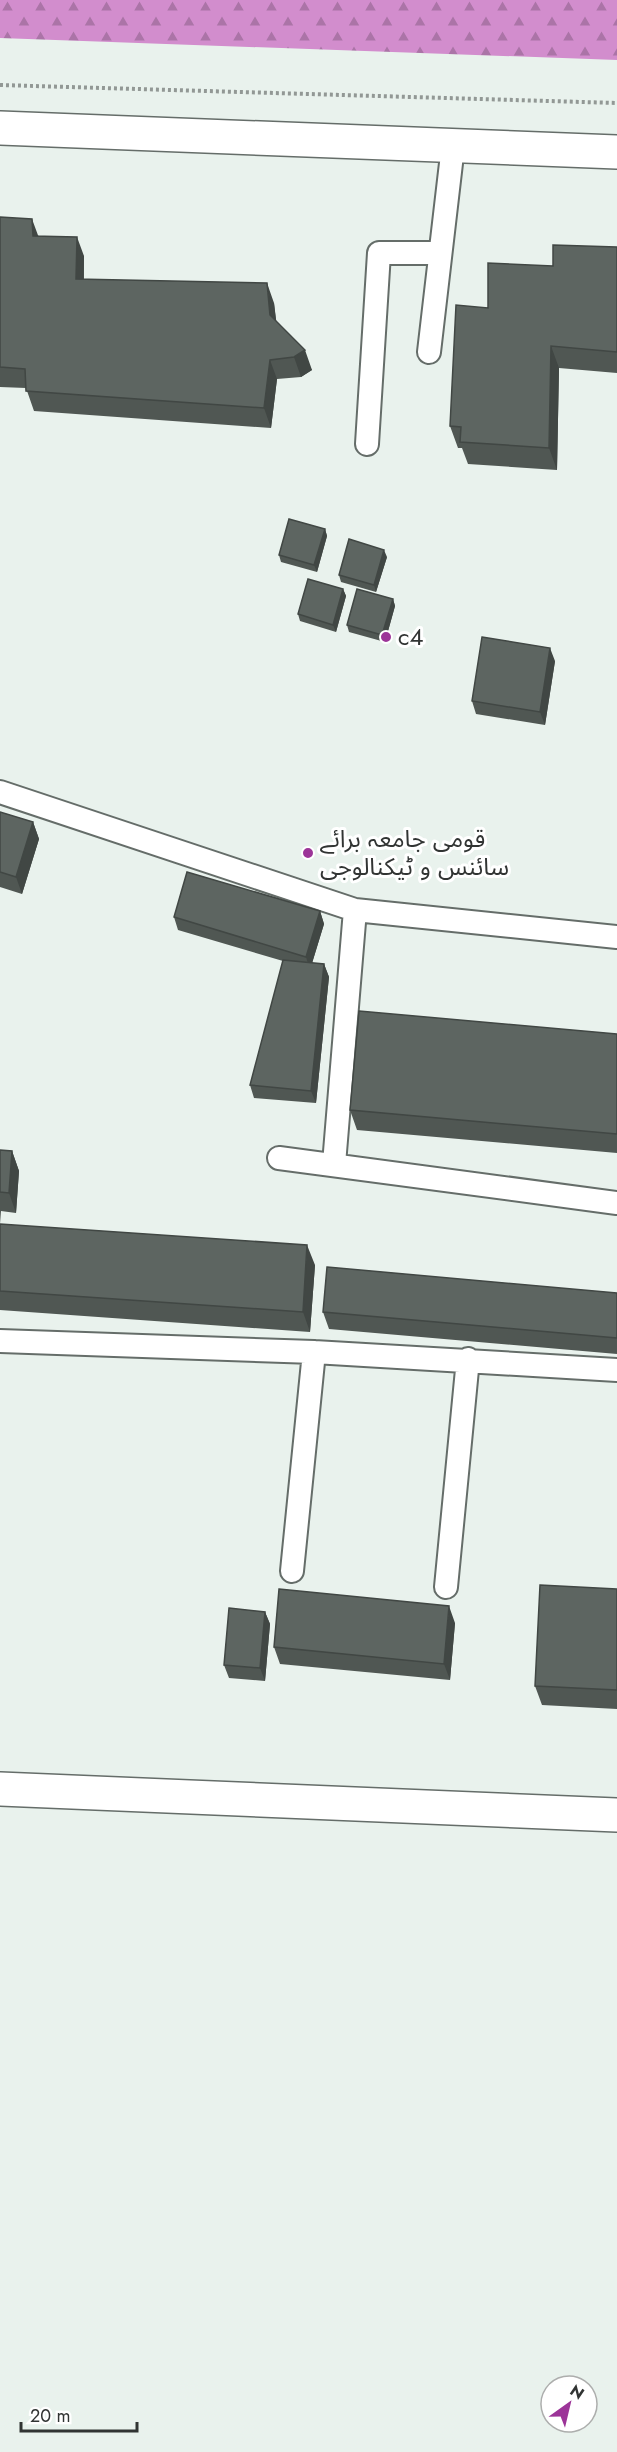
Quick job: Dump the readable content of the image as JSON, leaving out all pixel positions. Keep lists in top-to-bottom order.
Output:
{
  "places": ["c4", "قومی جامعہ برائے سائنس و ٹیکنالوجی"],
  "scale_bar": "20 m",
  "north": "top right"
}
